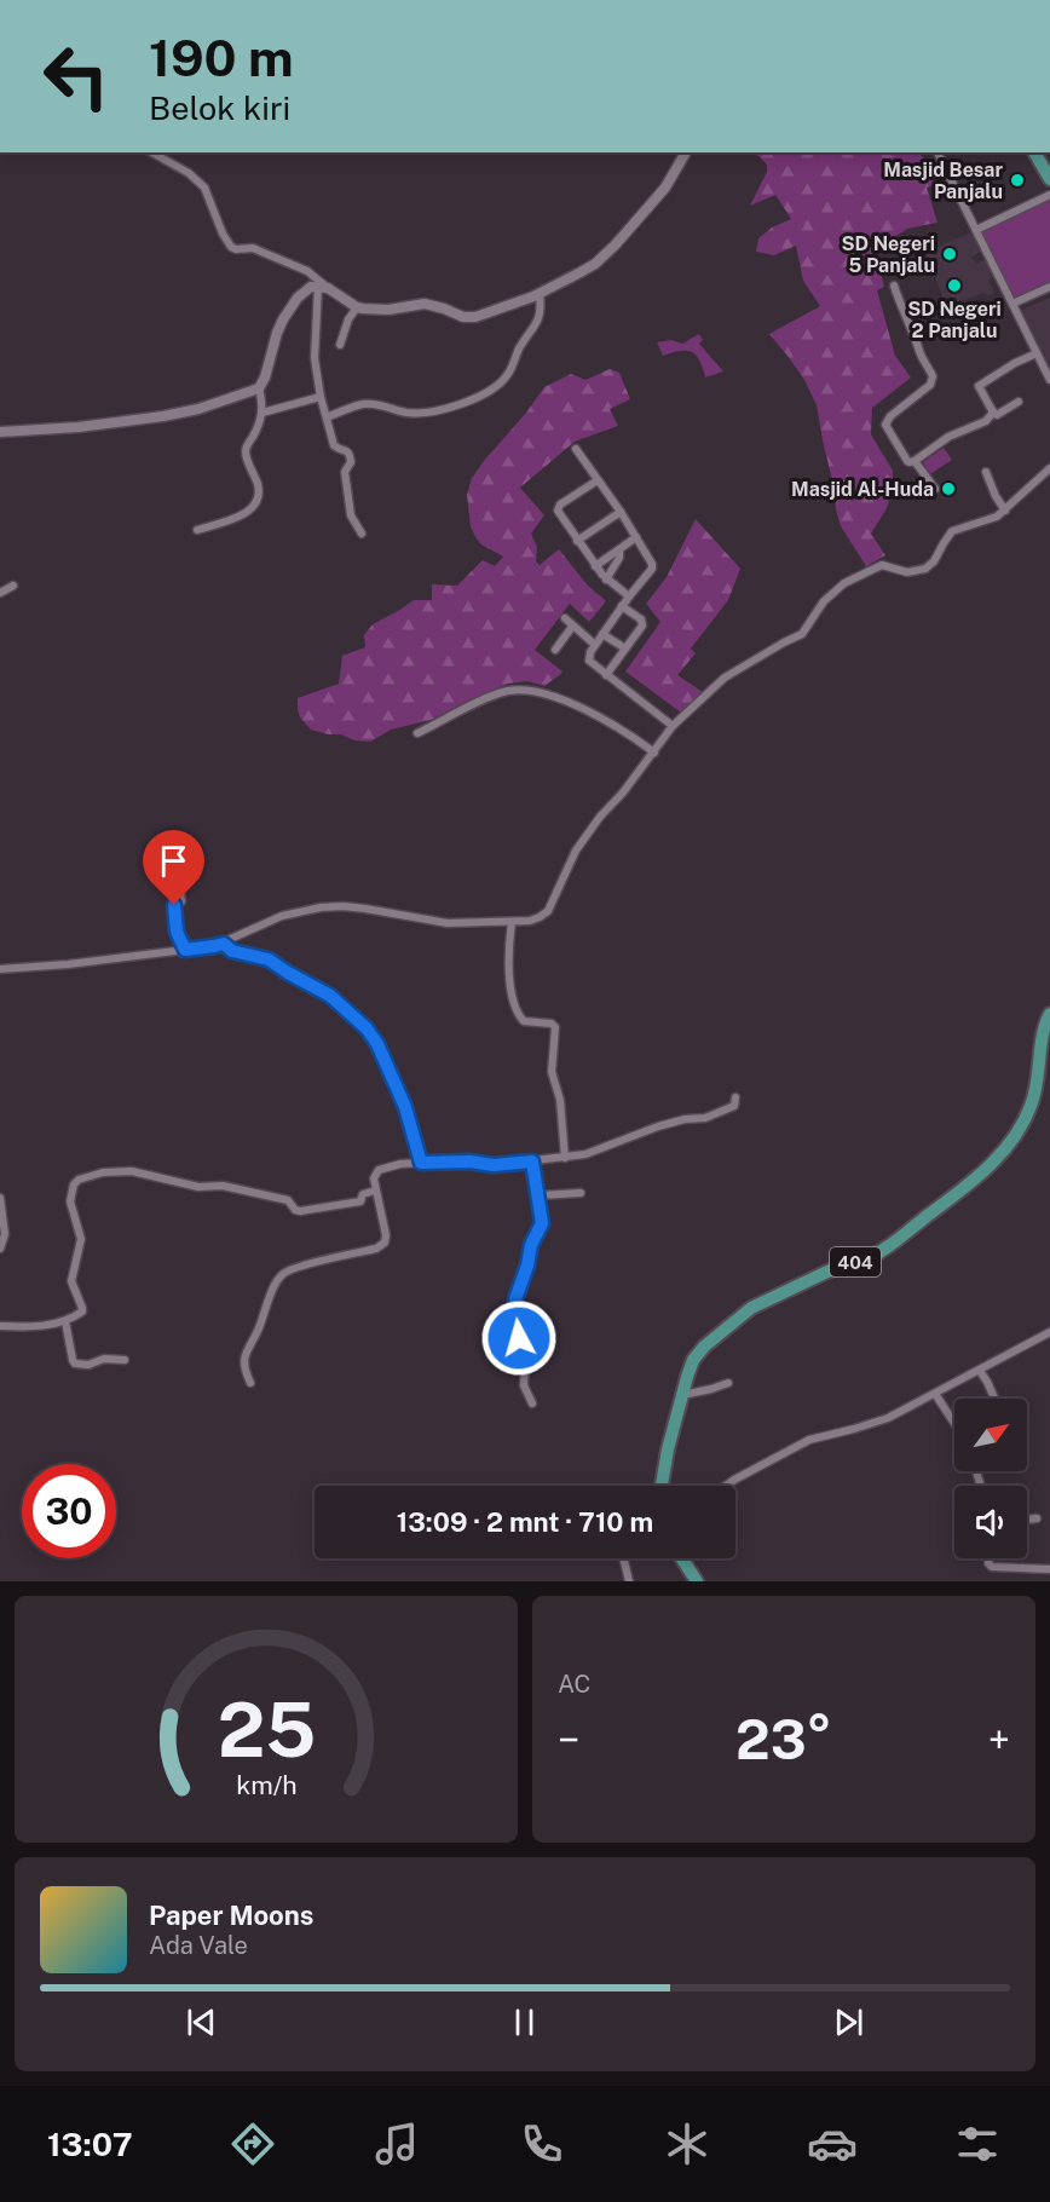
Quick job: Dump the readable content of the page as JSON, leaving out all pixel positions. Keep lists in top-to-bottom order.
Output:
{
  "streets": {
    "main road": ["404"]
  },
  "places": [
    "Masjid Besar Panjalu",
    "SD Negeri 5 Panjalu",
    "SD Negeri 2 Panjalu",
    "Masjid Al-Huda"
  ],
  "north": "top right",
  "page": {
    "turn": ["190 m", "Belok kiri"],
    "limit": "30",
    "trip": "13:09 · 2 mnt · 710 m",
    "tile": "AC",
    "heat": ["−", "23°", "+"],
    "song": ["Paper Moons", "Ada Vale"],
    "tabs": "13:07",
    "gauge": ["25", "km/h"]
  }
}
